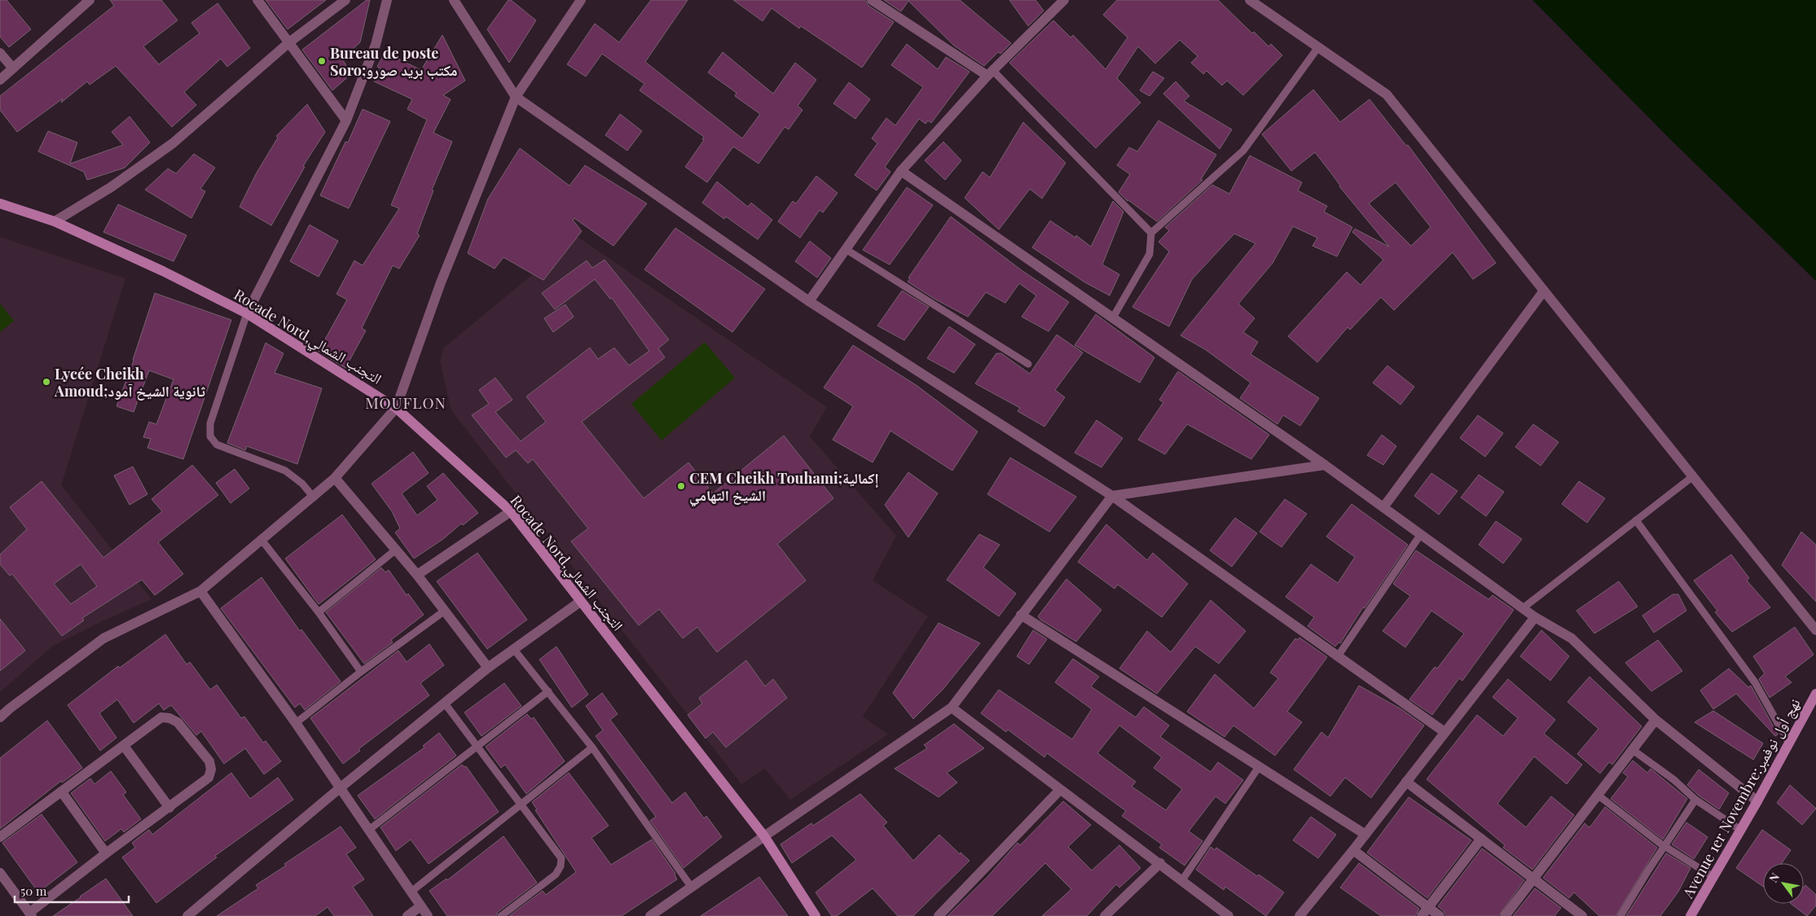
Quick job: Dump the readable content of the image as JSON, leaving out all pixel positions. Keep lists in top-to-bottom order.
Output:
{
  "streets": {
    "main road": ["Rocade Nord,التجنب الشمالي", "Avenue 1er Novembre;نهج أول نوفمبر"]
  },
  "districts": ["MOUFLON"],
  "places": ["Bureau de poste Soro;مكتب بريد صورو", "Lycée Cheikh Amoud;ثانوية الشيخ آمود", "CEM Cheikh Touhami;إكمالية الشيخ التهامي"],
  "scale_bar": "50 m",
  "north": "top left"
}
